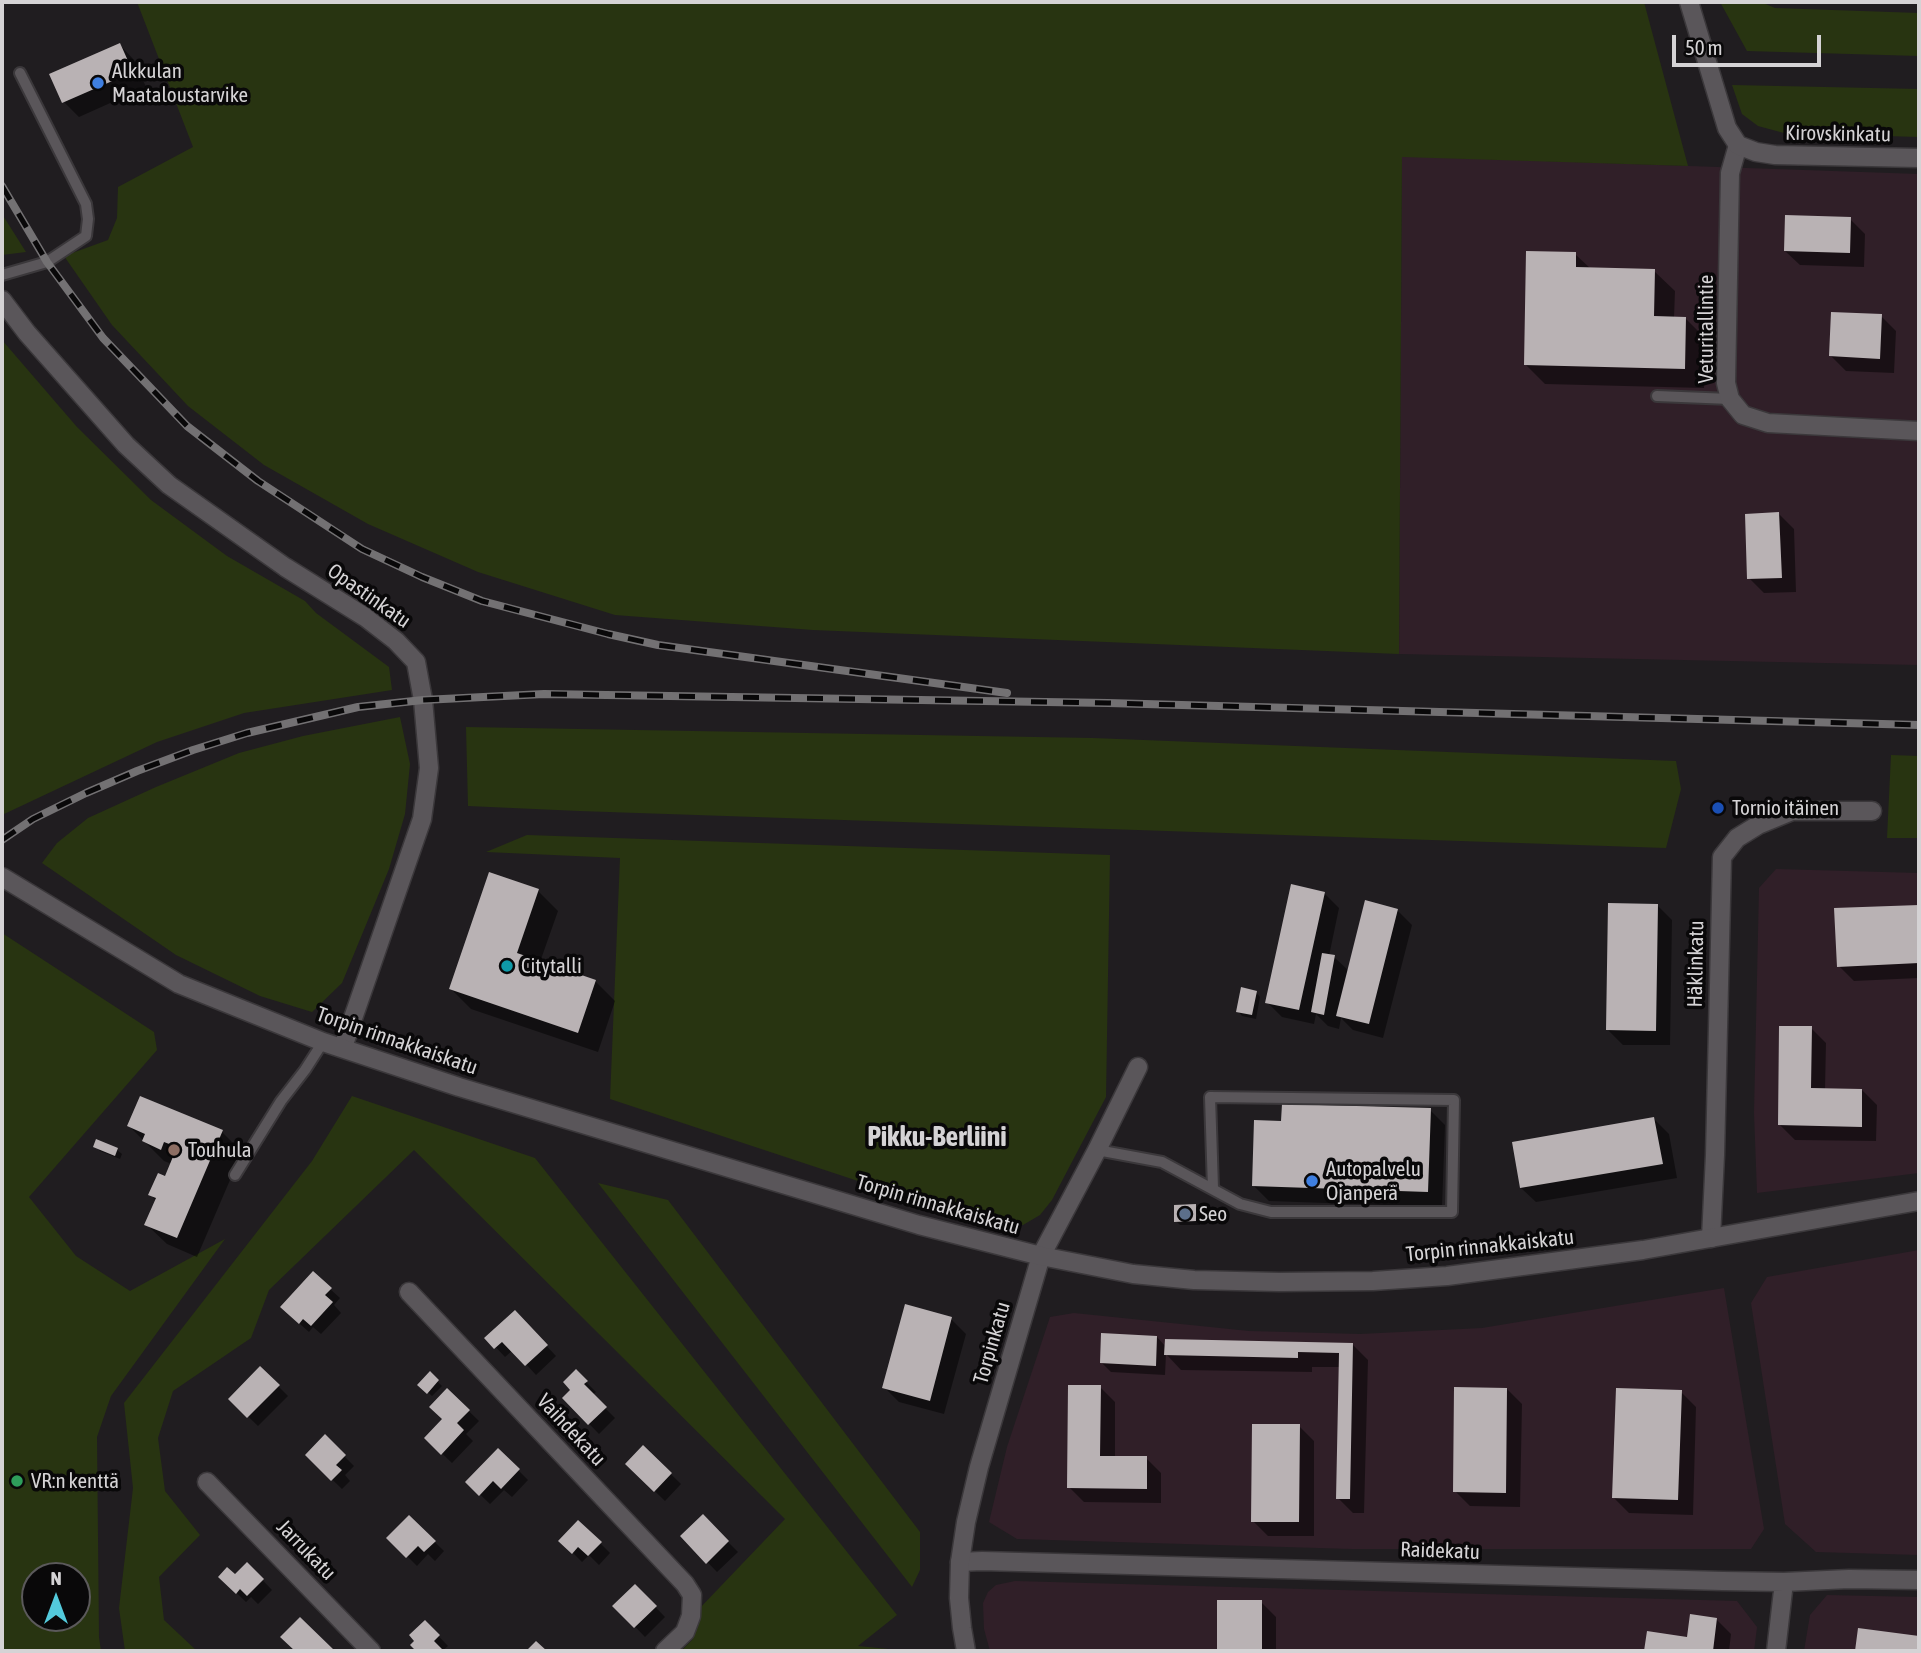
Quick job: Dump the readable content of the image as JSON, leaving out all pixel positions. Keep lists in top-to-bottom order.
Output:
{
  "streets": {
    "street": [
      "Kirovskinkatu",
      "Veturitallintie",
      "Opastinkatu",
      "Häklinkatu",
      "Torpin rinnakkaiskatu",
      "Torpinkatu",
      "Vaihdekatu",
      "Jarrukatu",
      "Raidekatu"
    ]
  },
  "crossings": [
    ["Kirovskinkatu", "Veturitallintie"],
    ["Opastinkatu", "Torpin rinnakkaiskatu"],
    ["Häklinkatu", "Torpin rinnakkaiskatu"],
    ["Torpin rinnakkaiskatu", "Torpinkatu"],
    ["Torpinkatu", "Raidekatu"]
  ],
  "districts": ["Pikku-Berliini"],
  "places": [
    "Alkkulan Maataloustarvike",
    "Tornio itäinen",
    "Citytalli",
    "Touhula",
    "Autopalvelu Ojanperä",
    "Seo",
    "VR:n kenttä"
  ],
  "scale_bar": "50 m",
  "north": "top"
}
